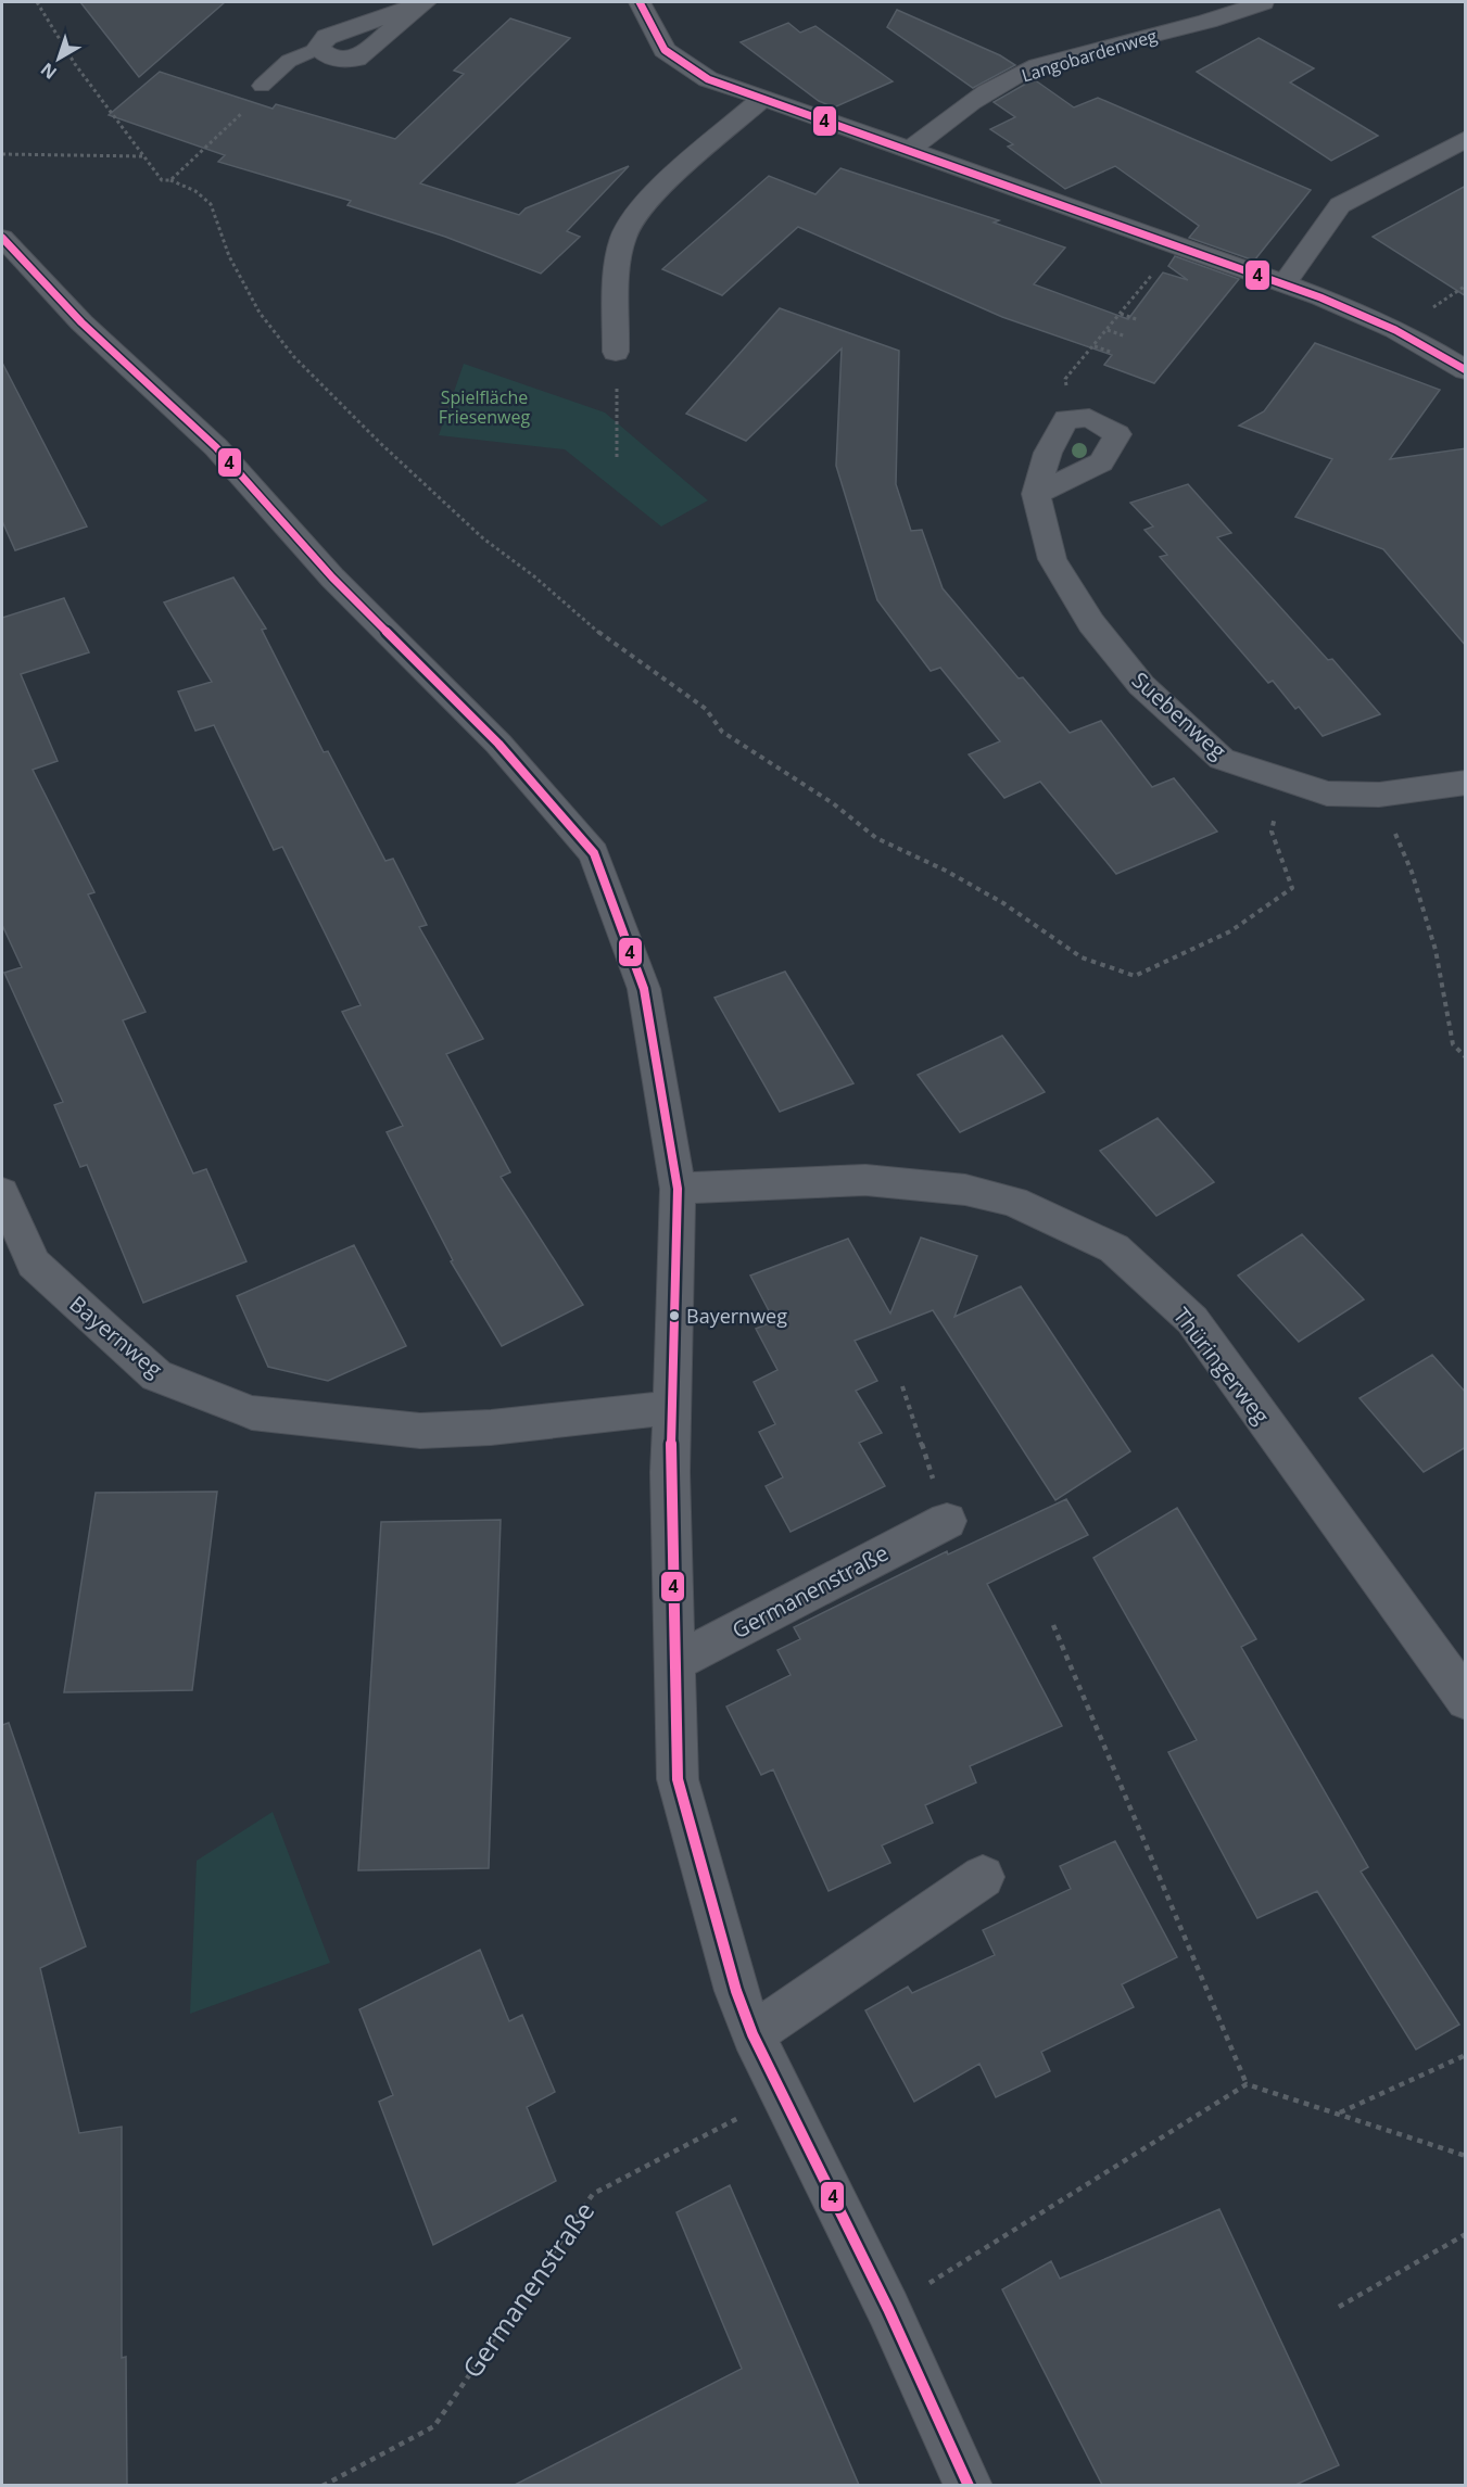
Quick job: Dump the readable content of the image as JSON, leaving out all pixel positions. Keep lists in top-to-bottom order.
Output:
{
  "streets": {
    "street": [
      "Langobardenweg",
      "Suebenweg",
      "Bayernweg",
      "Thüringerweg",
      "Germanenstraße"
    ]
  },
  "parks": ["Spielfläche Friesenweg"],
  "places": ["Bayernweg"],
  "lines": ["transit line 4"],
  "north": "bottom left"
}
